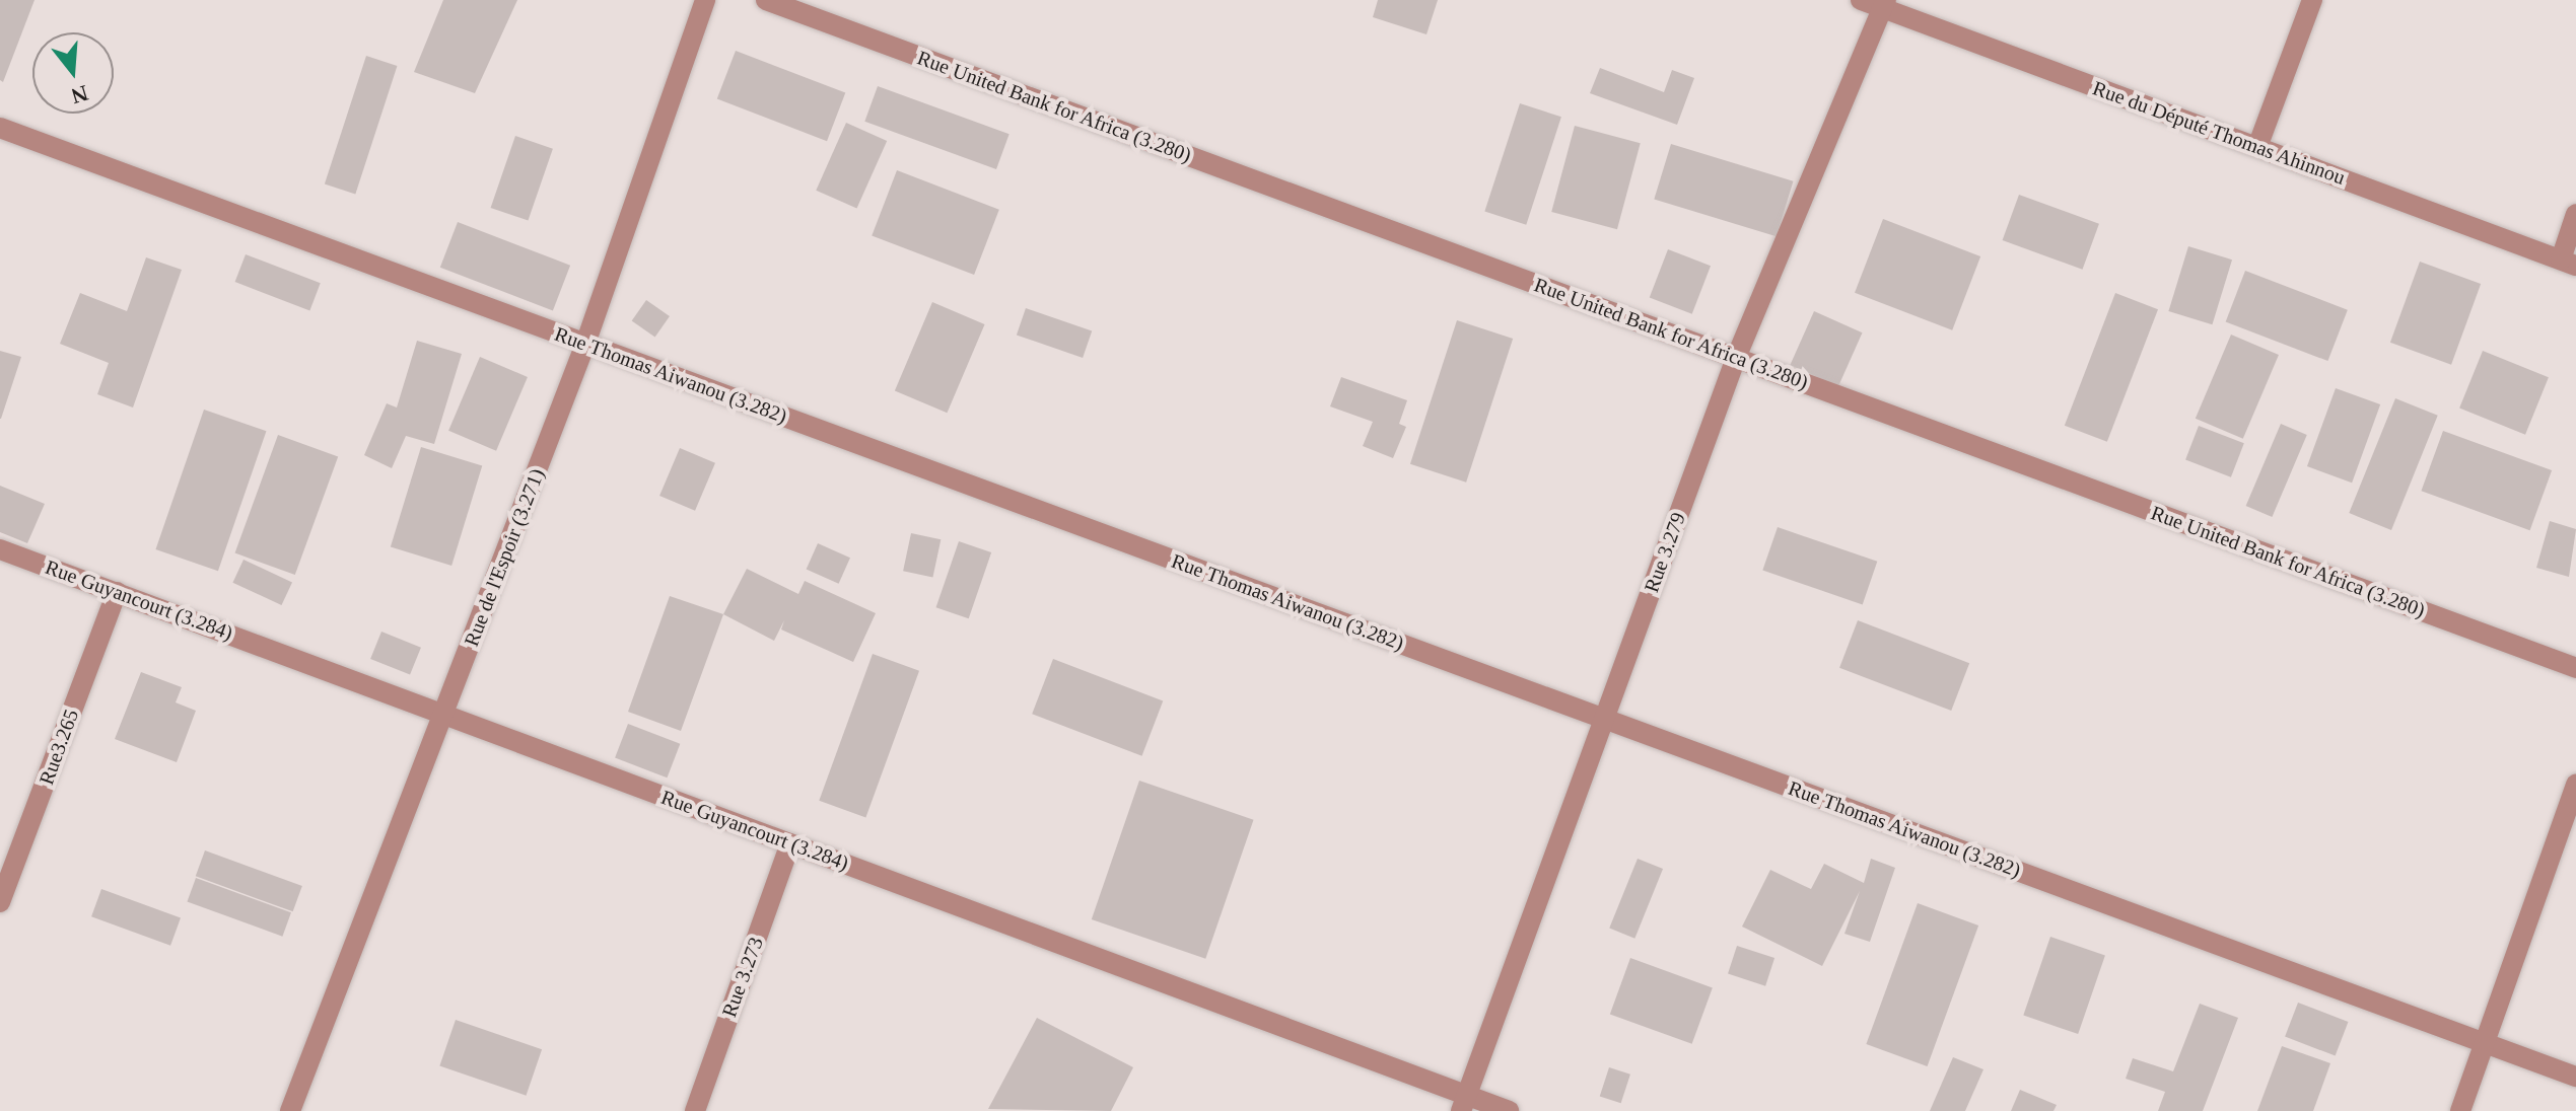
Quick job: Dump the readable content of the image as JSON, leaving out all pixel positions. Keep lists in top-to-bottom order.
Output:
{
  "streets": {
    "street": [
      "Rue United Bank for Africa (3.280)",
      "Rue du Député Thomas Ahinnou",
      "Rue Thomas Aiwanou (3.282)",
      "Rue 3.279",
      "Rue de l'Espoir (3.271)",
      "Rue Guyancourt (3.284)",
      "Rue3.265",
      "Rue 3.273"
    ]
  },
  "crossings": [
    ["Rue United Bank for Africa (3.280)", "Rue 3.279"],
    ["Rue du Député Thomas Ahinnou", "Rue 3.279"],
    ["Rue Thomas Aiwanou (3.282)", "Rue 3.279"],
    ["Rue Thomas Aiwanou (3.282)", "Rue de l'Espoir (3.271)"],
    ["Rue 3.279", "Rue Guyancourt (3.284)"],
    ["Rue de l'Espoir (3.271)", "Rue Guyancourt (3.284)"],
    ["Rue Guyancourt (3.284)", "Rue3.265"],
    ["Rue Guyancourt (3.284)", "Rue 3.273"]
  ],
  "north": "bottom"
}
